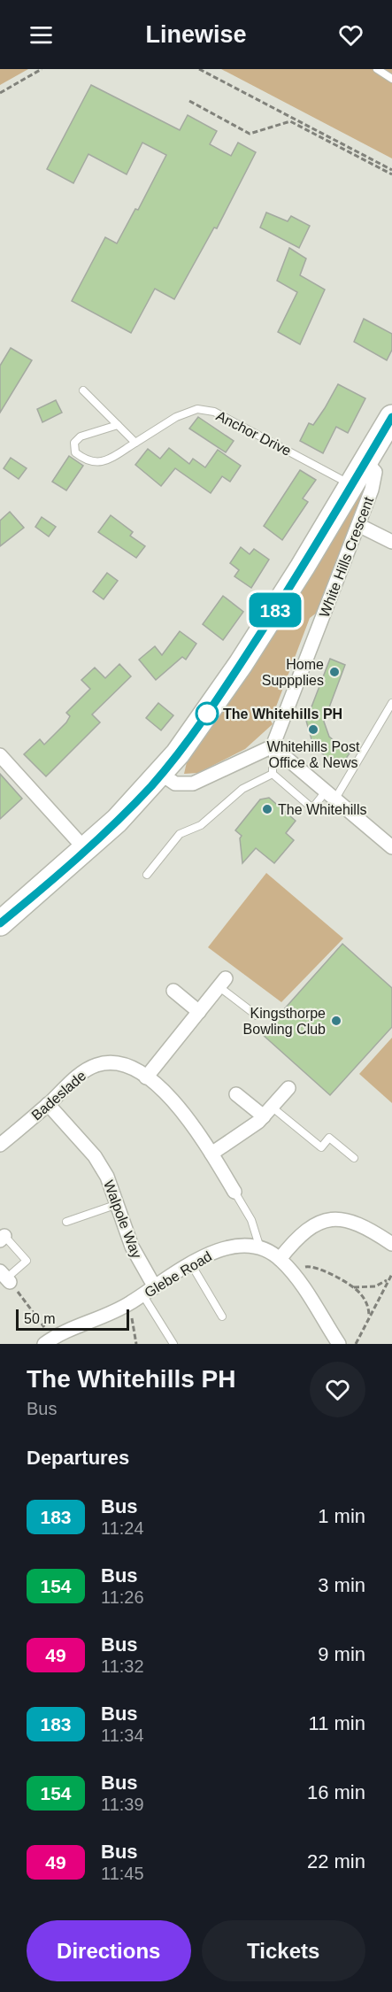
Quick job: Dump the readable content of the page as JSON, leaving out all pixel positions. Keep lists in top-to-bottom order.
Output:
{
  "streets": {
    "street": [
      "White Hills Crescent",
      "Badeslade",
      "Walpole Way",
      "Glebe Road"
    ],
    "lane": ["Anchor Drive"]
  },
  "crossings": [
    ["Badeslade", "Walpole Way"],
    ["Walpole Way", "Glebe Road"]
  ],
  "places": [
    "Home Suppplies",
    "The Whitehills PH",
    "Whitehills Post Office & News",
    "The Whitehills",
    "Kingsthorpe Bowling Club"
  ],
  "lines": ["bus line 183"],
  "scale_bar": "50 m",
  "page": {
    "header": "Linewise",
    "on_map": "183",
    "scale": "50 m",
    "heading": [
      ["The Whitehills PH", "Bus"],
      "Departures"
    ],
    "list": [
      {
        "mark": "183",
        "name": "Bus",
        "note": "11:24",
        "value": "1 min"
      },
      {
        "mark": "154",
        "name": "Bus",
        "note": "11:26",
        "value": "3 min"
      },
      {
        "mark": "49",
        "name": "Bus",
        "note": "11:32",
        "value": "9 min"
      },
      {
        "mark": "183",
        "name": "Bus",
        "note": "11:34",
        "value": "11 min"
      },
      {
        "mark": "154",
        "name": "Bus",
        "note": "11:39",
        "value": "16 min"
      },
      {
        "mark": "49",
        "name": "Bus",
        "note": "11:45",
        "value": "22 min"
      }
    ],
    "buttons": ["Directions", "Tickets"]
  }
}
